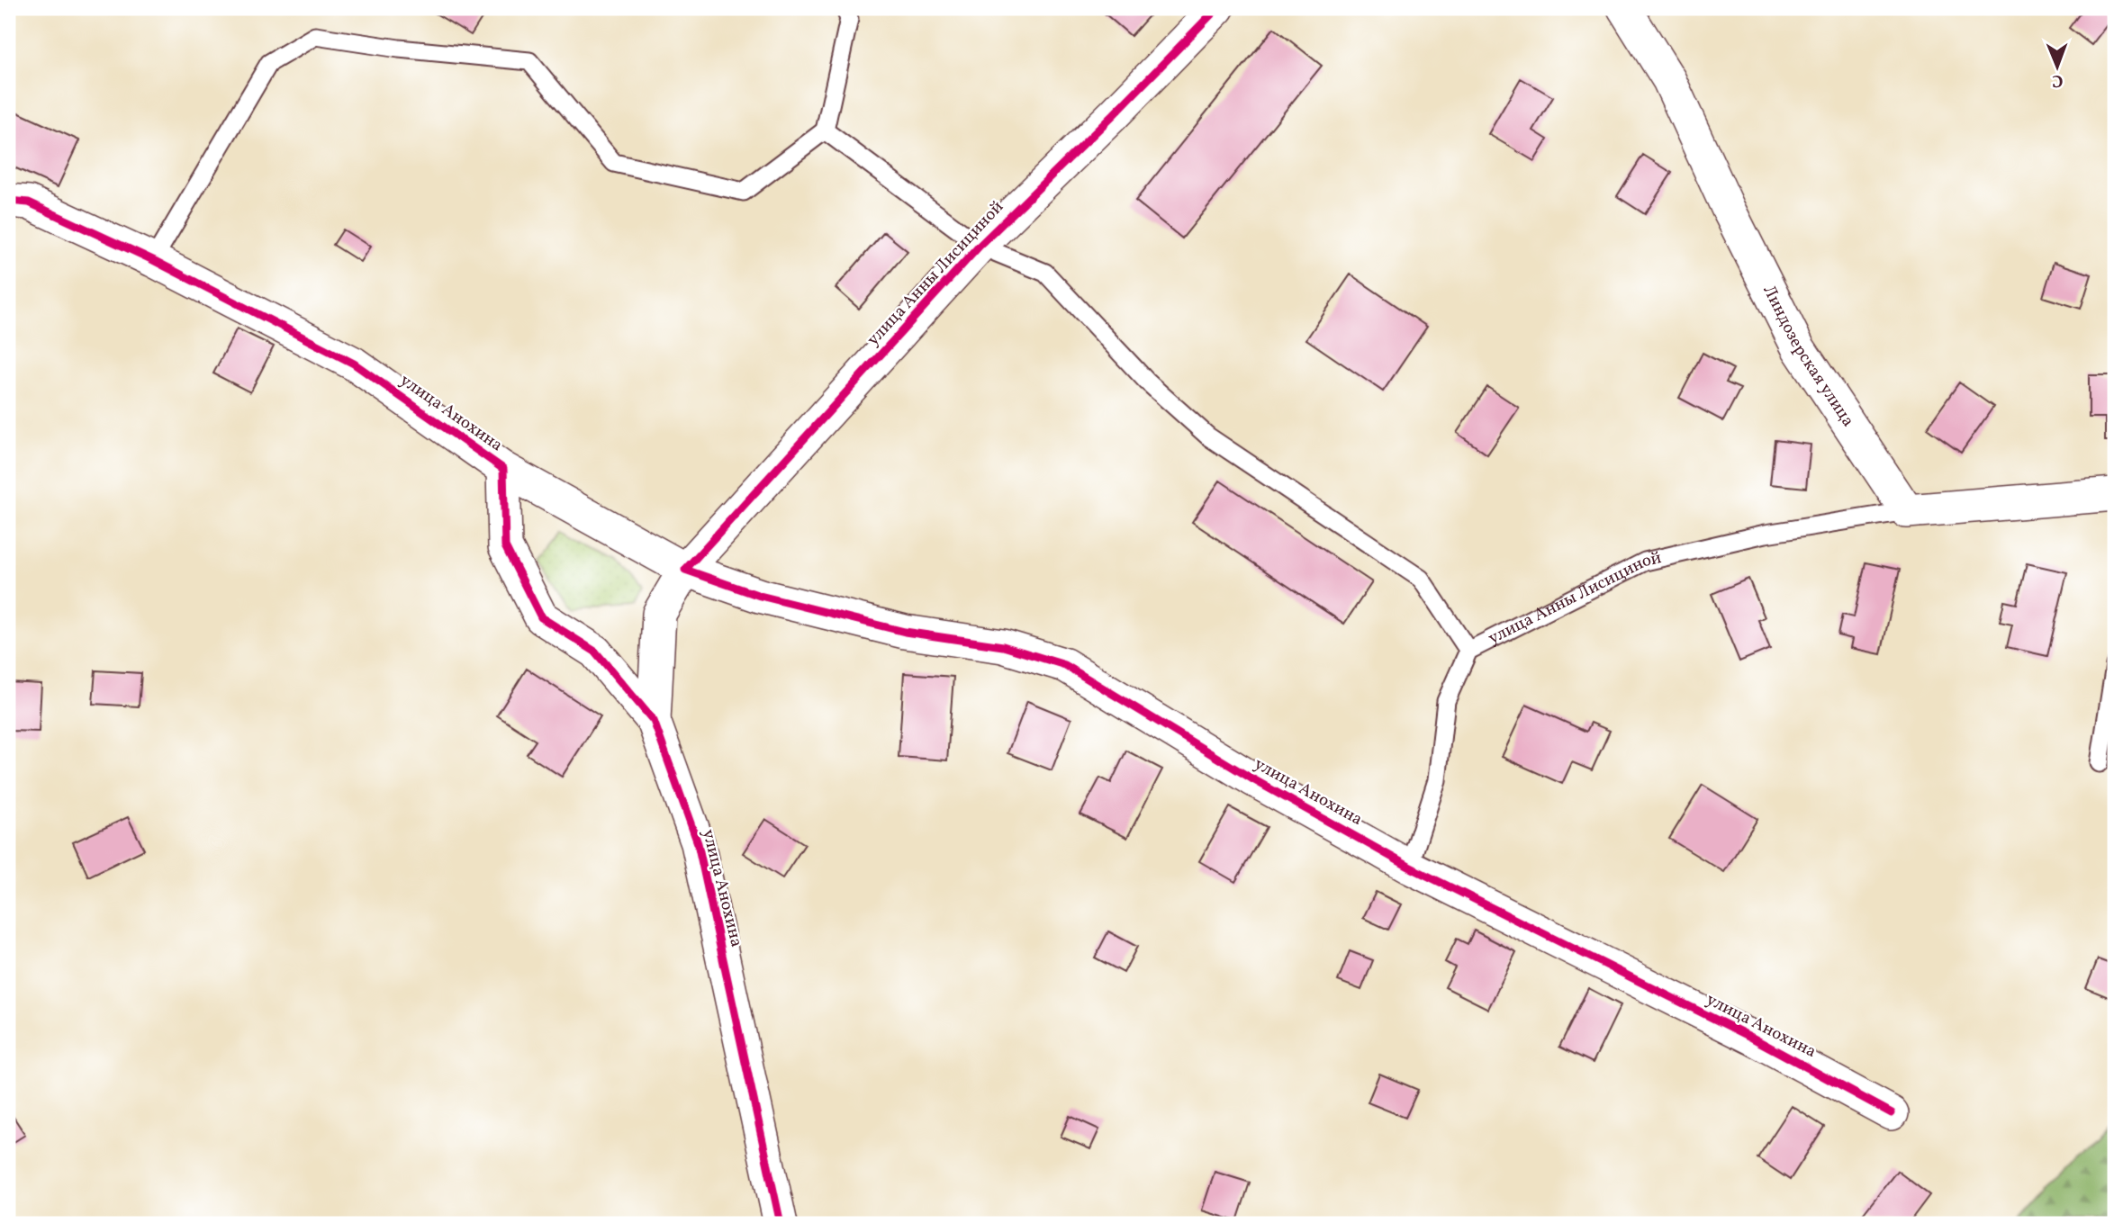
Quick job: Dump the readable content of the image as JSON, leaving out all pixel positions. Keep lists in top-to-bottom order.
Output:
{
  "streets": {
    "street": ["улица Анны Лисициной", "Линдозерская улица", "улица Анохина"]
  },
  "crossings": [
    ["улица Анны Лисициной", "Линдозерская улица"],
    ["улица Анны Лисициной", "улица Анохина"]
  ],
  "north": "bottom"
}
